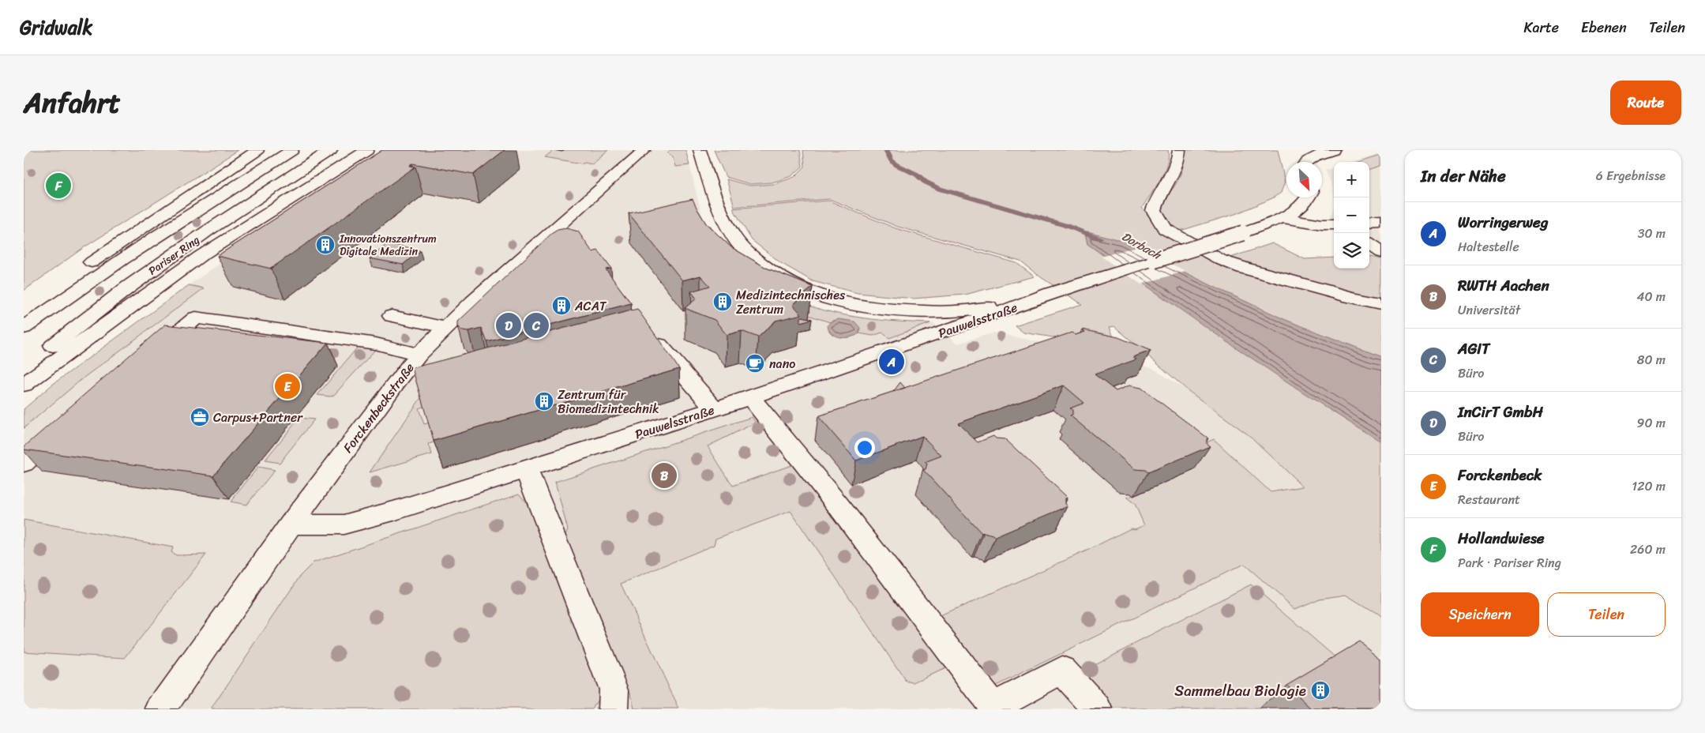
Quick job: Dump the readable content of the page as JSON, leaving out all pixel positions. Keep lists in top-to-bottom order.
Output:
{
  "streets": {
    "main road": ["Pariser Ring", "Pauwelsstraße", "Forckenbeckstraße"]
  },
  "crossings": [
    ["Pauwelsstraße", "Forckenbeckstraße"]
  ],
  "water": ["Dorbach"],
  "places": {
    "building": [
      "Innovationszentrum Digitale Medizin",
      "Medizintechnisches Zentrum",
      "ACAT",
      "Zentrum für Biomedizintechnik",
      "Sammelbau Biologie"
    ],
    "cafe": ["nano"],
    "office": ["Carpus+Partner"]
  },
  "north": "bottom right",
  "page": {
    "header": "Gridwalk",
    "nav": ["Karte", "Ebenen", "Teilen"],
    "title": "Anfahrt",
    "buttons": [
      "Route",
      ["Speichern", "Teilen"]
    ],
    "heading": ["In der Nähe", "6 Ergebnisse"],
    "map_buttons": ["+", "−"],
    "pins": [
      "F",
      "C",
      "D",
      "A",
      "E",
      "B"
    ],
    "list": [
      {
        "mark": "A",
        "name": "Worringerweg",
        "note": "Haltestelle",
        "value": "30 m"
      },
      {
        "mark": "B",
        "name": "RWTH Aachen",
        "note": "Universität",
        "value": "40 m"
      },
      {
        "mark": "C",
        "name": "AGIT",
        "note": "Büro",
        "value": "80 m"
      },
      {
        "mark": "D",
        "name": "InCirT GmbH",
        "note": "Büro",
        "value": "90 m"
      },
      {
        "mark": "E",
        "name": "Forckenbeck",
        "note": "Restaurant",
        "value": "120 m"
      },
      {
        "mark": "F",
        "name": "Hollandwiese",
        "note": "Park · Pariser Ring",
        "value": "260 m"
      }
    ]
  }
}
